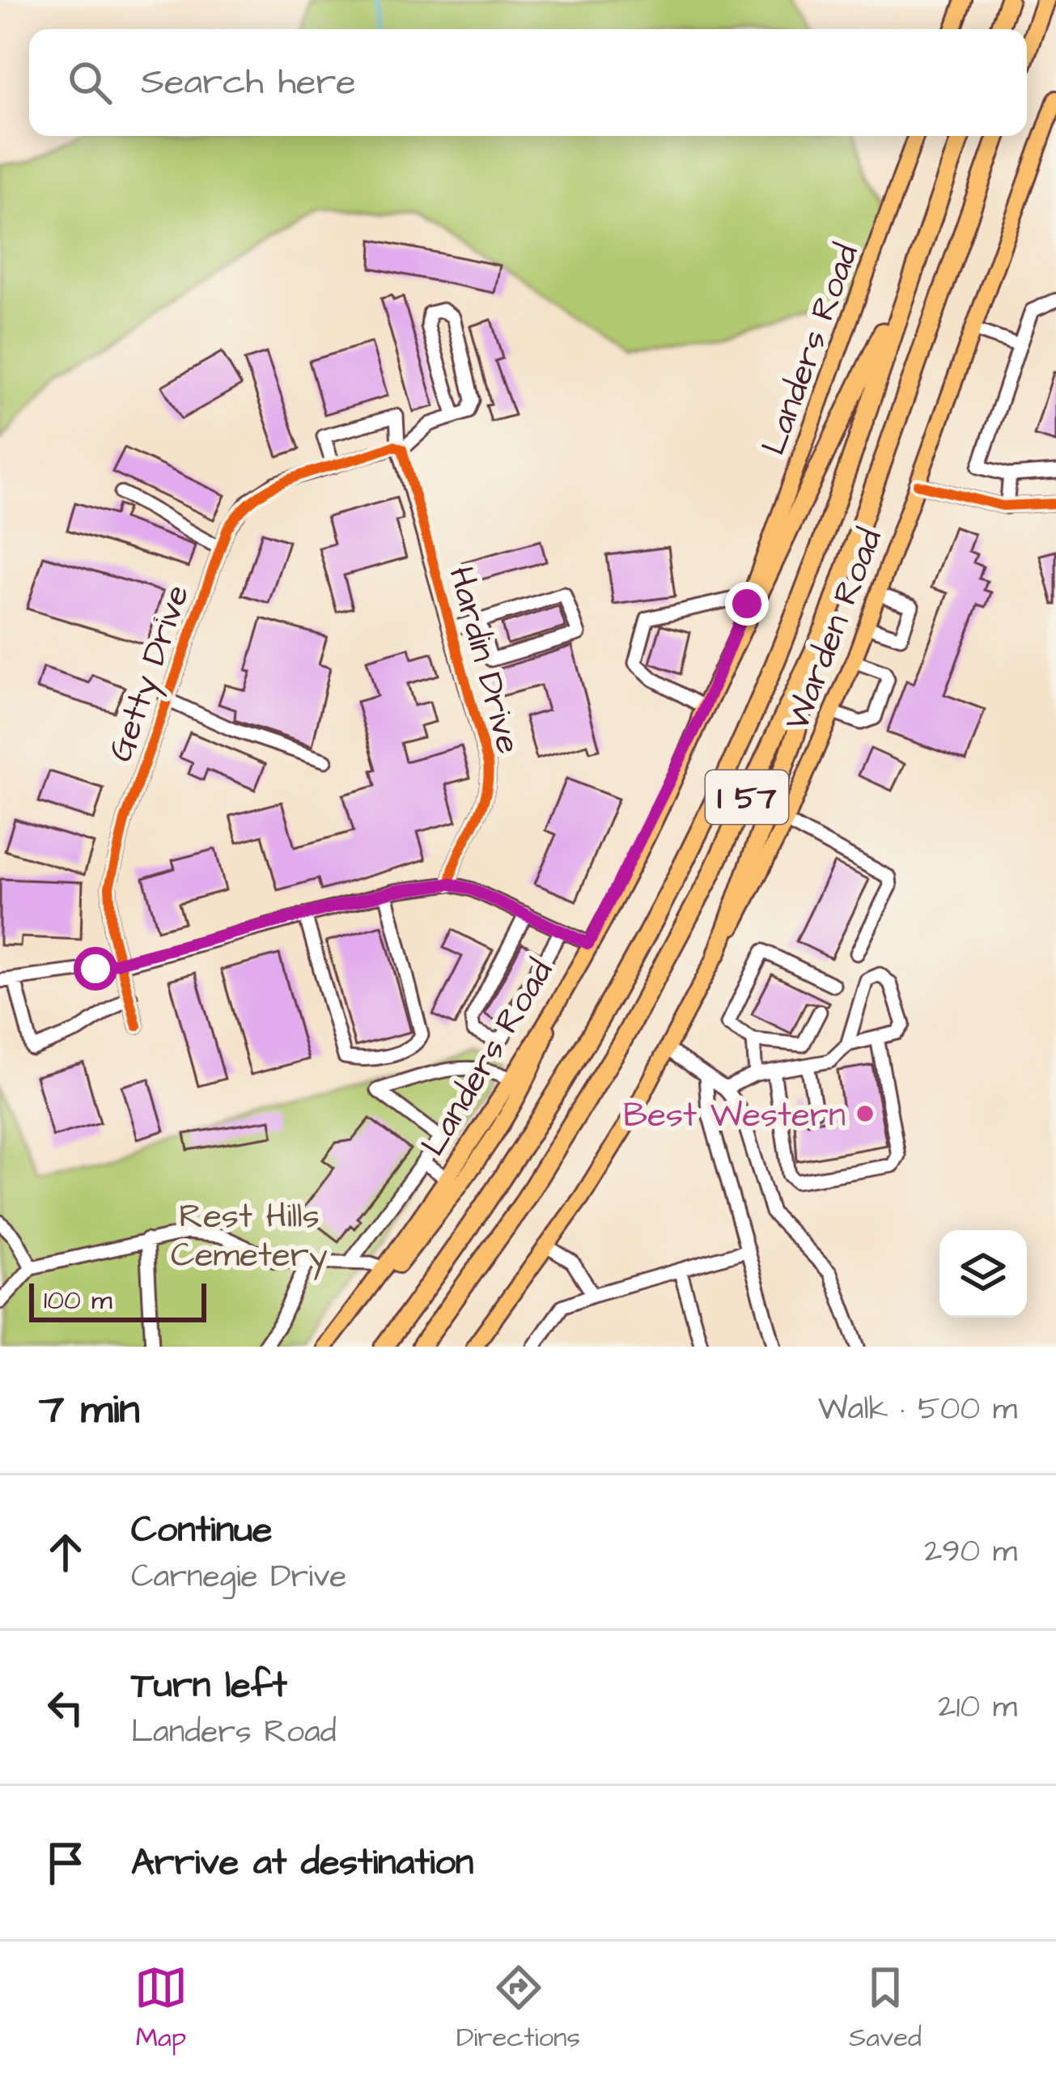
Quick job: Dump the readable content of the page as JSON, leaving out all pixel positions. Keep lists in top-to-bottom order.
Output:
{
  "streets": {
    "highway": ["I 57"],
    "main road": ["Landers Road", "Warden Road"],
    "street": ["Hardin Drive", "Getty Drive"]
  },
  "crossings": [
    ["Hardin Drive", "Getty Drive"]
  ],
  "parks": ["Rest Hills Cemetery"],
  "places": ["Best Western"],
  "scale_bar": "100 m",
  "page": {
    "search": "Search here",
    "scale": "100 m",
    "heading": ["7 min", "Walk · 500 m"],
    "list": [
      ["Continue", "Carnegie Drive", "290 m"],
      ["Turn left", "Landers Road", "210 m"],
      "Arrive at destination"
    ],
    "nav": ["Map", "Directions", "Saved"]
  }
}
